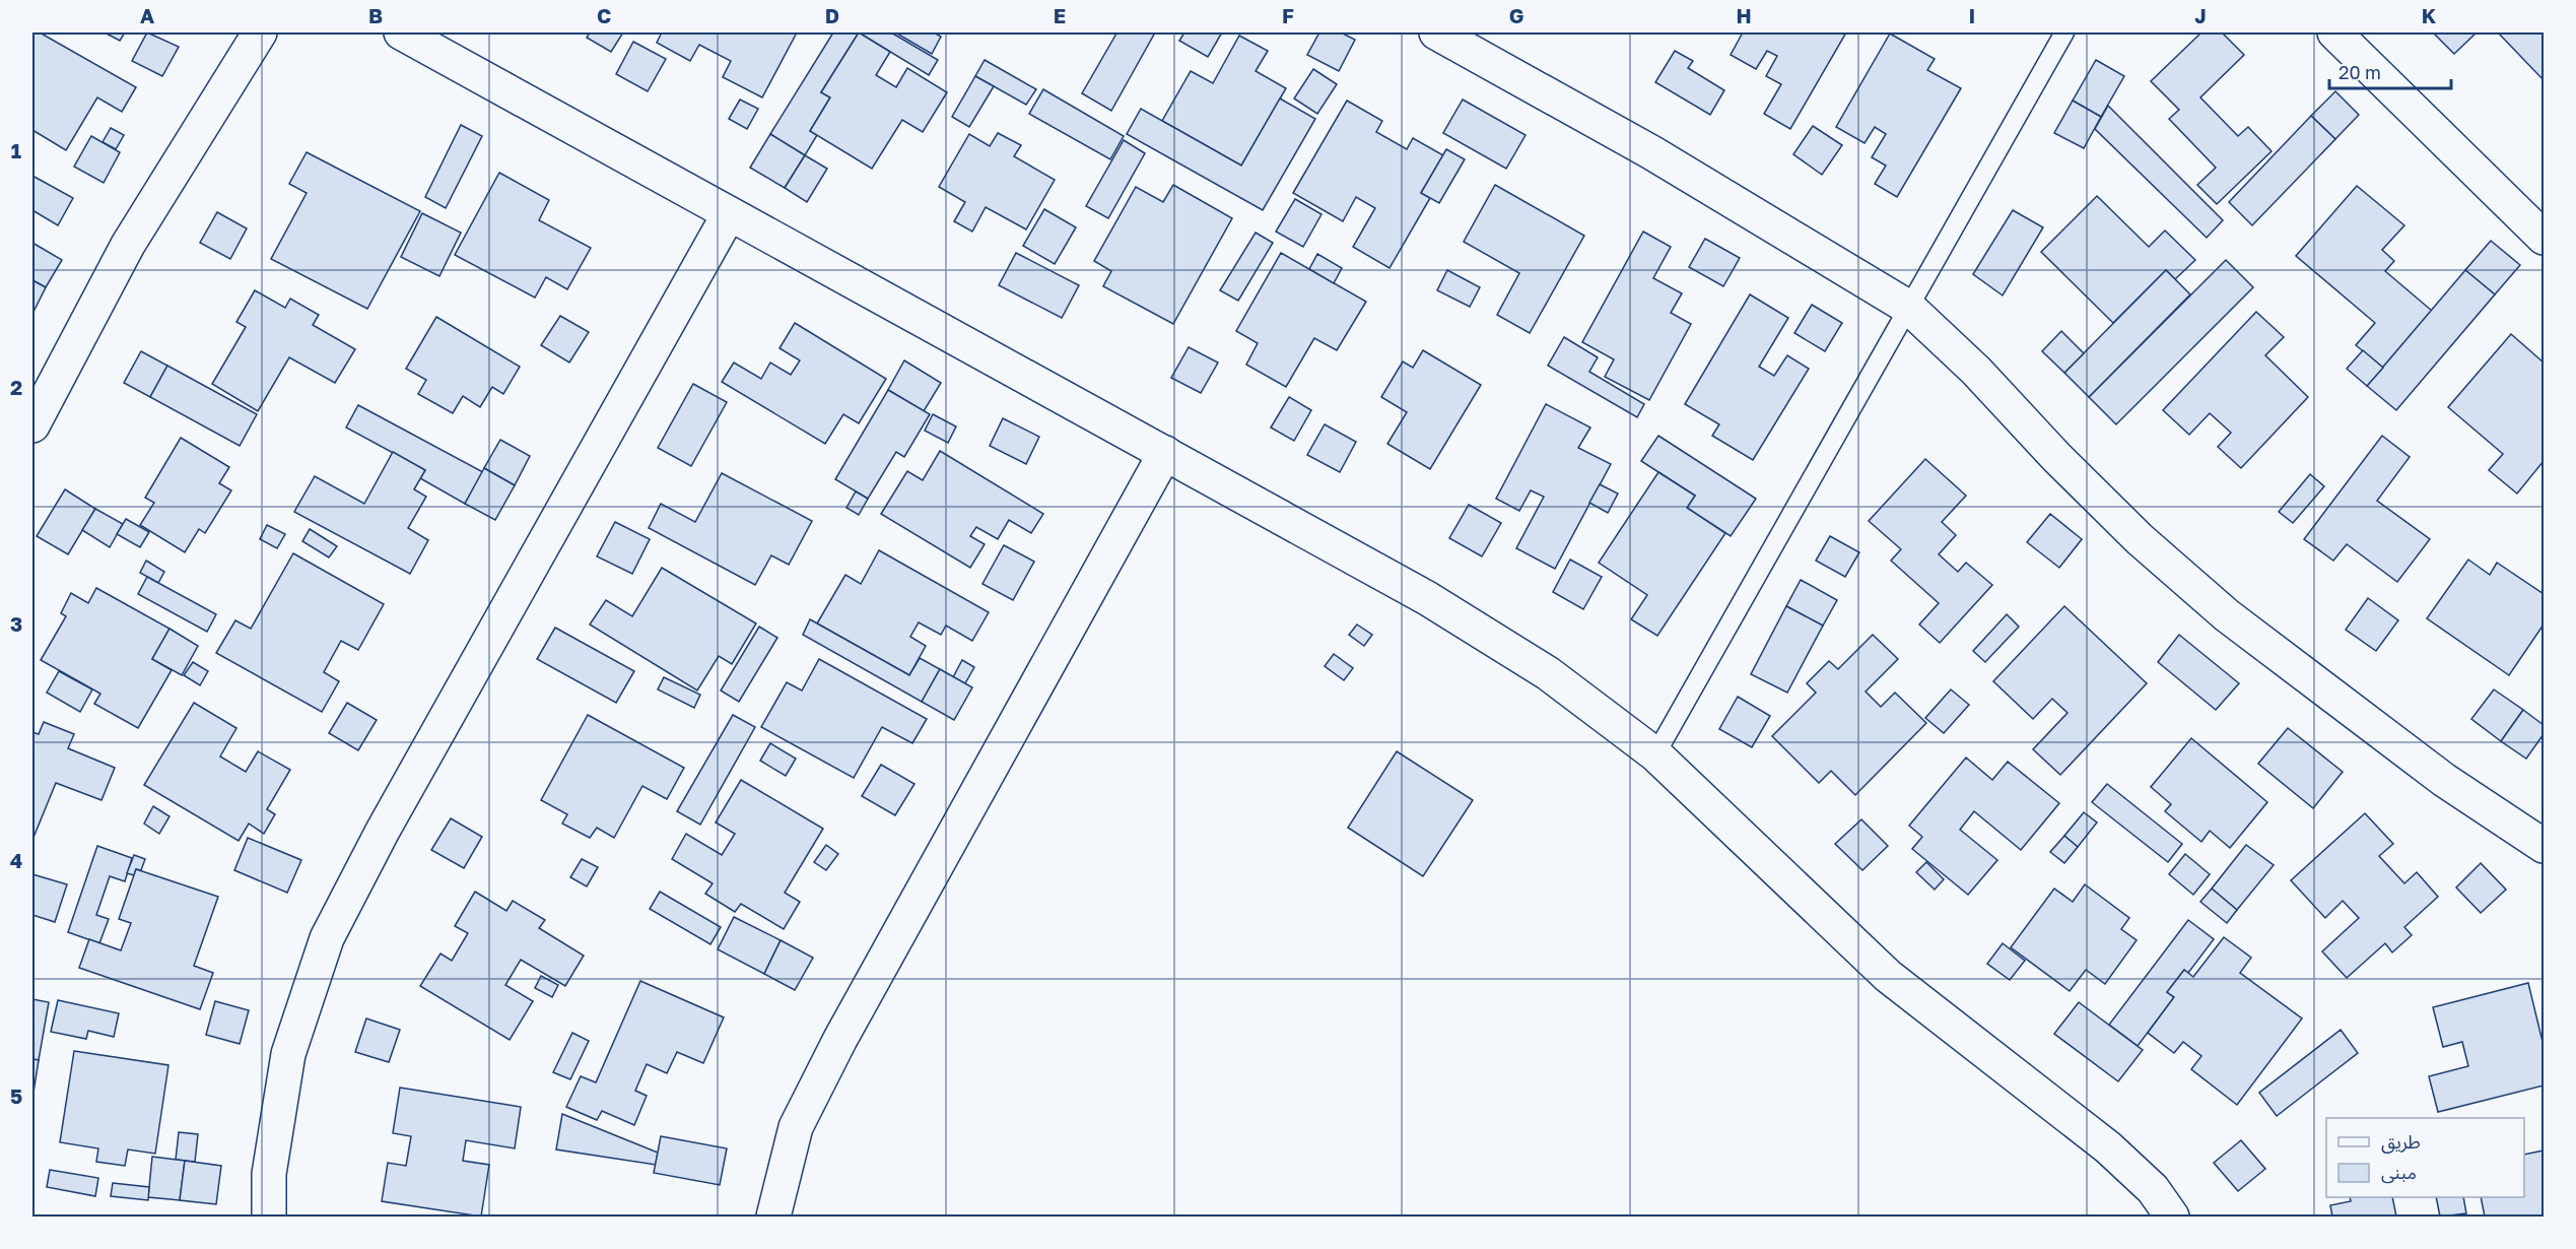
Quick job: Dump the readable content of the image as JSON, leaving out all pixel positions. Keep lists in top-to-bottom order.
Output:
{
  "legend": ["طريق", "مبنى"],
  "scale_bar": "20 m",
  "grid": {
    "columns": [
      "A",
      "B",
      "C",
      "D",
      "E",
      "F",
      "G",
      "H",
      "I",
      "J",
      "K"
    ],
    "rows": [
      "1",
      "2",
      "3",
      "4",
      "5"
    ]
  }
}
